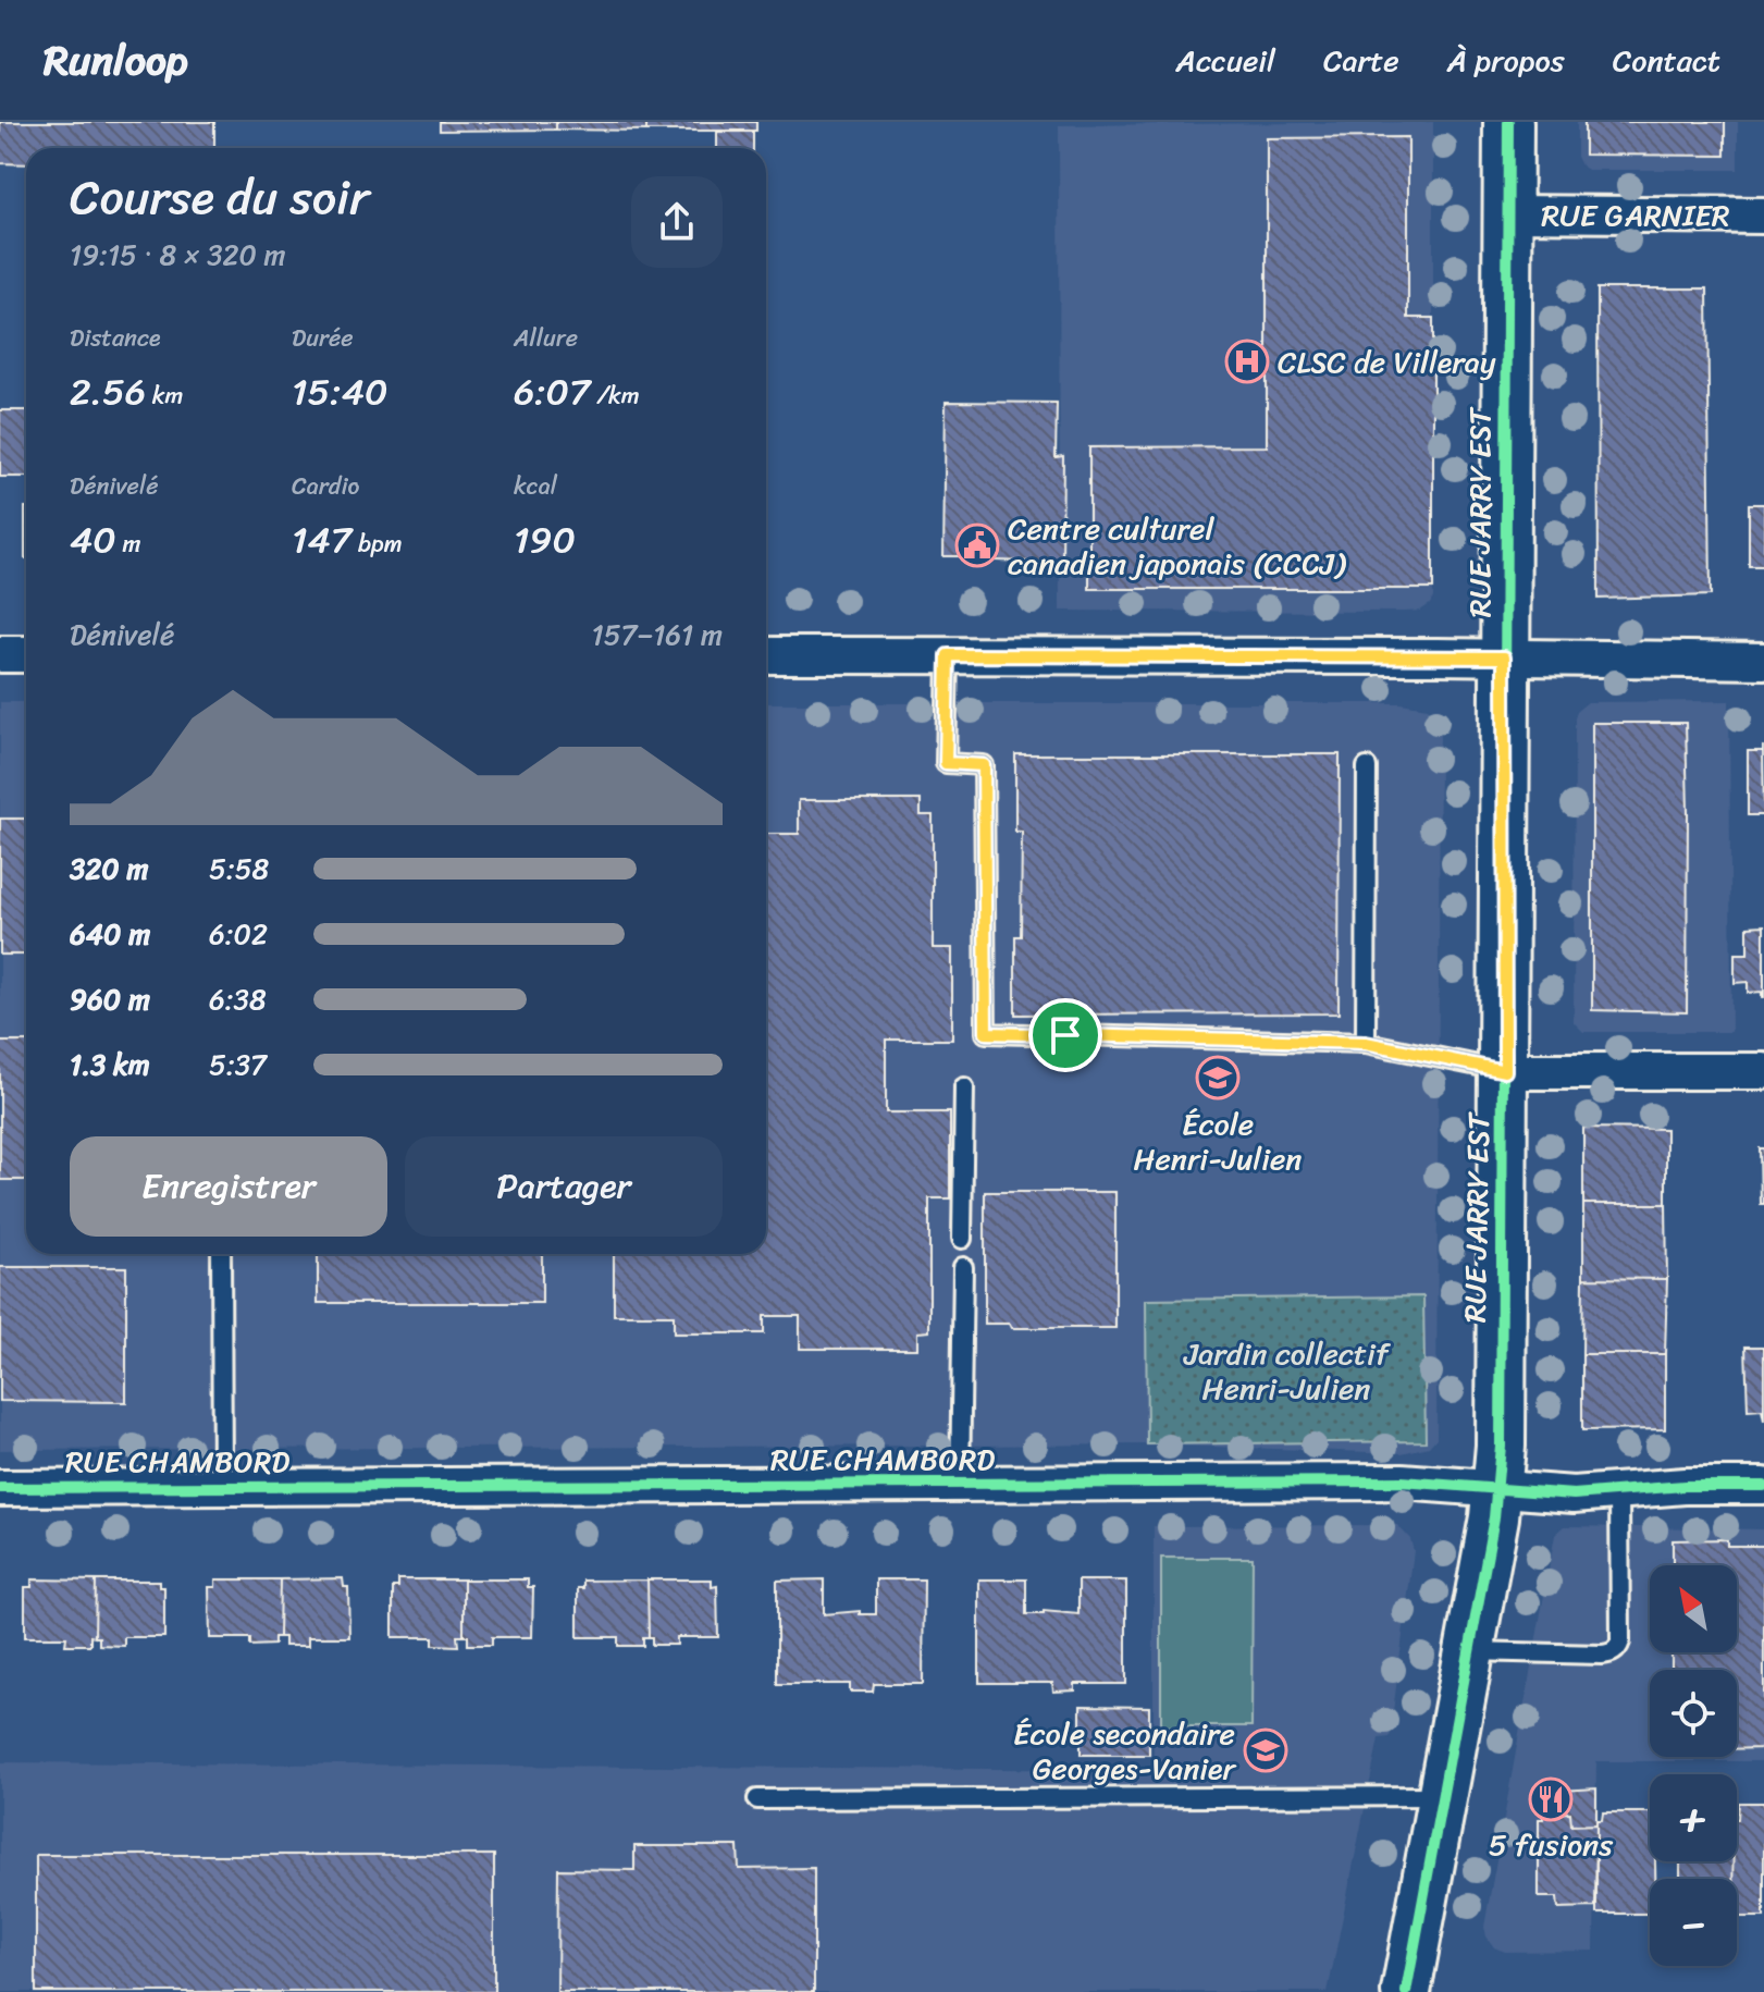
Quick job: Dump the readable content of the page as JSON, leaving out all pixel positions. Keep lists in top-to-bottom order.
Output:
{
  "streets": {
    "main road": ["RUE JARRY EST"],
    "street": ["RUE GARNIER", "RUE CHAMBORD"]
  },
  "crossings": [
    ["RUE GARNIER", "RUE JARRY EST"],
    ["RUE JARRY EST", "RUE CHAMBORD"]
  ],
  "parks": ["Jardin collectif Henri-Julien"],
  "places": {
    "hospital": ["CLSC de Villeray"],
    "public building": ["Centre culturel canadien japonais (CCCJ)"],
    "school or university": ["École Henri-Julien", "École secondaire Georges-Vanier"],
    "restaurant": ["5 fusions"]
  },
  "north": "top left",
  "page": {
    "header": "Runloop",
    "nav": [
      "Accueil",
      "Carte",
      "À propos",
      "Contact"
    ],
    "heading": ["Course du soir", "19:15 · 8 × 320 m"],
    "stats": [
      ["Distance", "2.56 km"],
      ["Durée", "15:40"],
      ["Allure", "6:07 /km"],
      ["Dénivelé", "40 m"],
      ["Cardio", "147 bpm"],
      ["kcal", "190"]
    ],
    "chart": ["Dénivelé", "157–161 m"],
    "list": [
      {
        "name": "320 m",
        "note": "5:58"
      },
      {
        "name": "640 m",
        "note": "6:02"
      },
      {
        "name": "960 m",
        "note": "6:38"
      },
      {
        "name": "1.3 km",
        "note": "5:37"
      }
    ],
    "buttons": ["Enregistrer", "Partager"],
    "map_buttons": ["+", "−"]
  }
}
